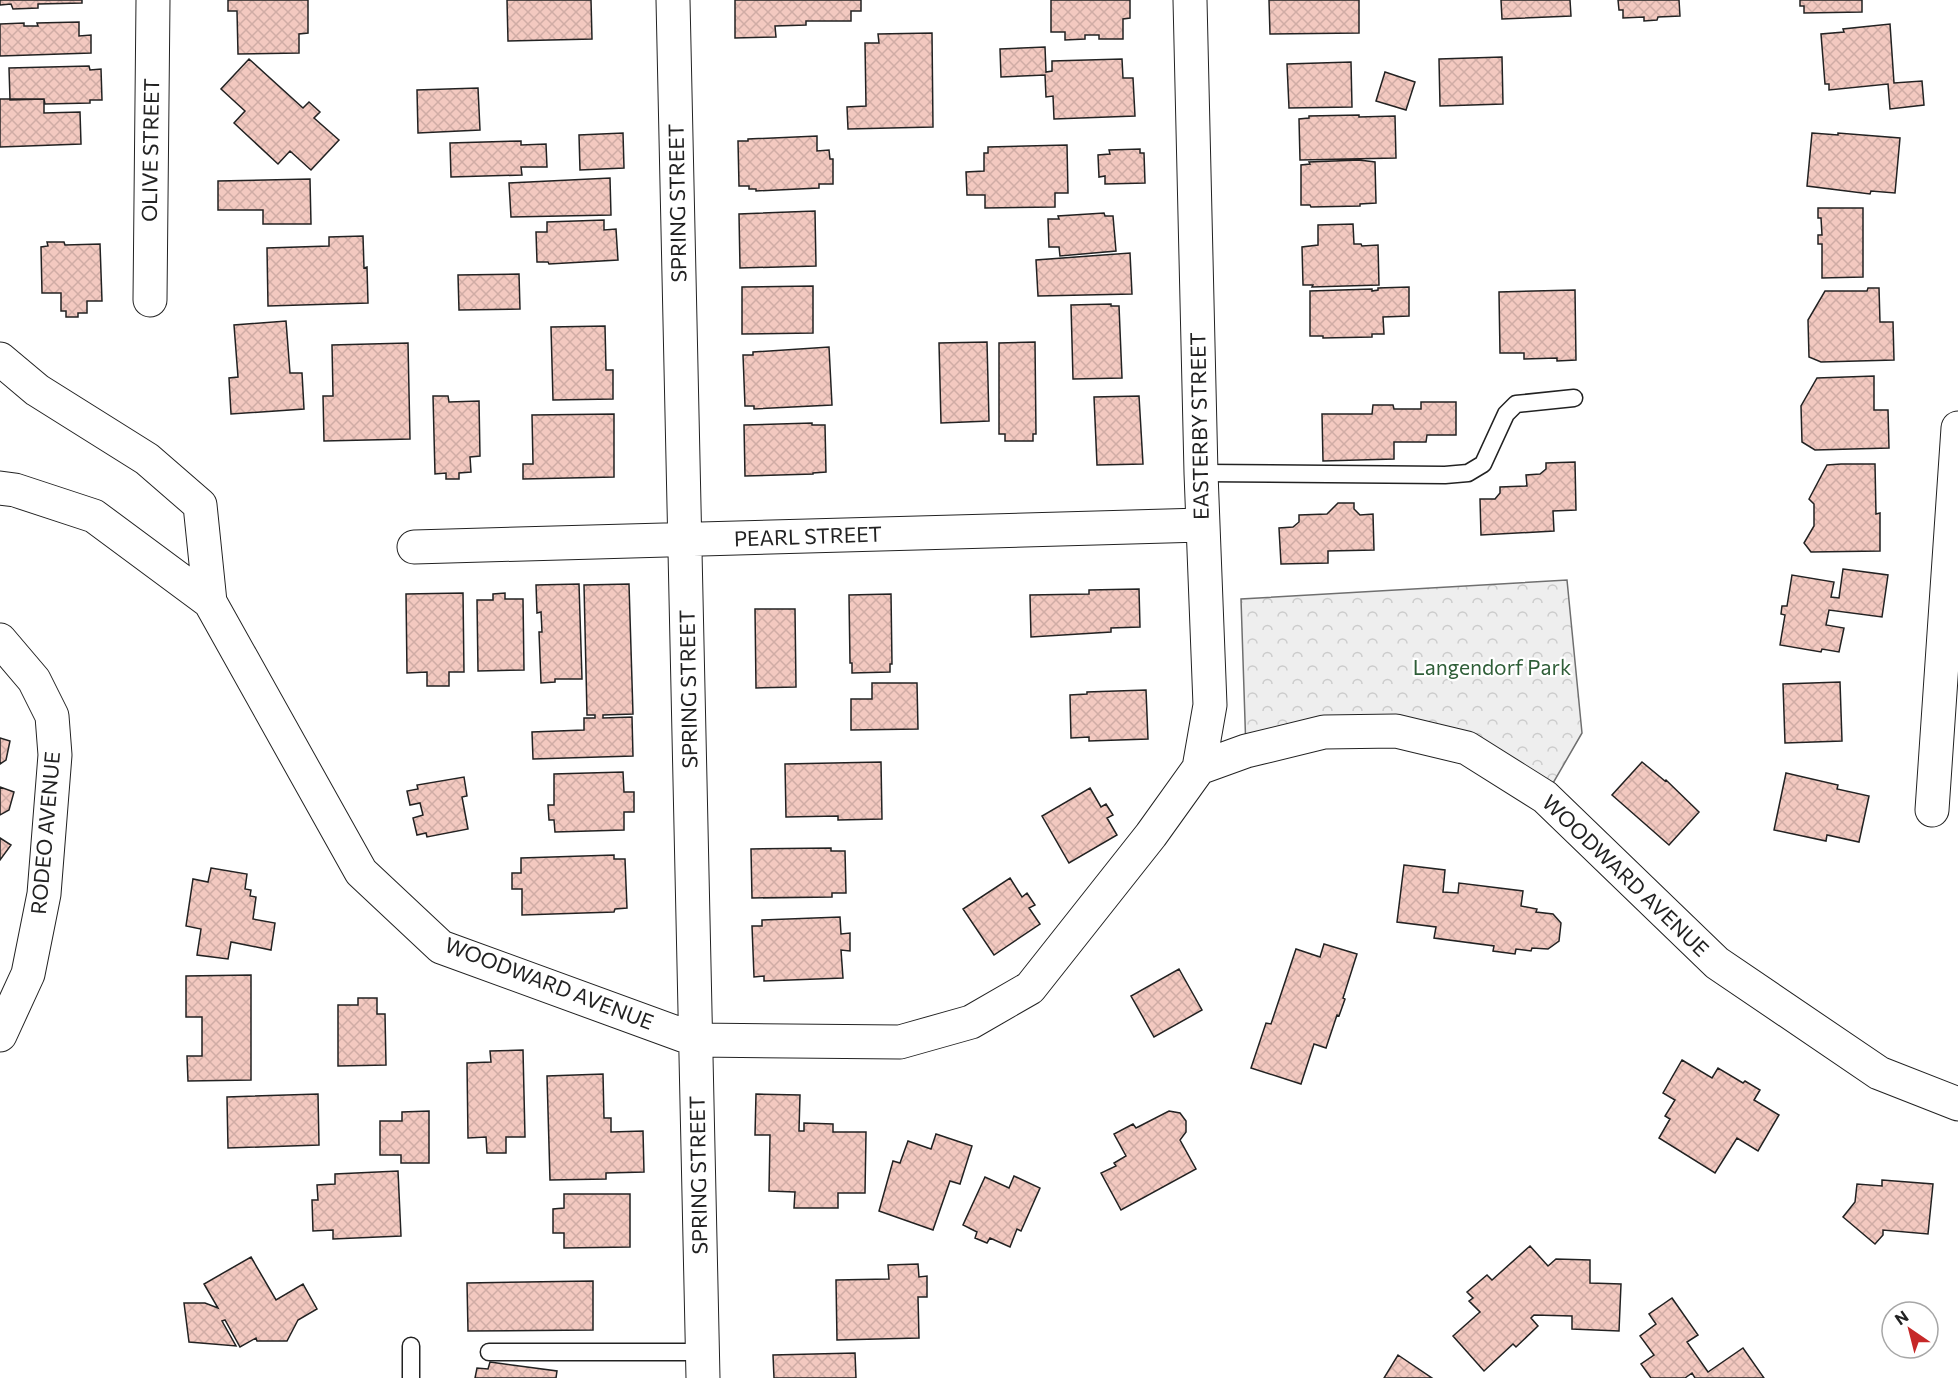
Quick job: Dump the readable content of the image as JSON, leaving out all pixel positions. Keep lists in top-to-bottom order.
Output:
{
  "streets": {
    "street": [
      "OLIVE STREET",
      "SPRING STREET",
      "EASTERBY STREET",
      "PEARL STREET",
      "RODEO AVENUE",
      "WOODWARD AVENUE"
    ]
  },
  "crossings": [
    ["SPRING STREET", "PEARL STREET"],
    ["SPRING STREET", "WOODWARD AVENUE"],
    ["EASTERBY STREET", "PEARL STREET"],
    ["EASTERBY STREET", "WOODWARD AVENUE"]
  ],
  "parks": ["Langendorf Park"],
  "north": "top left"
}
